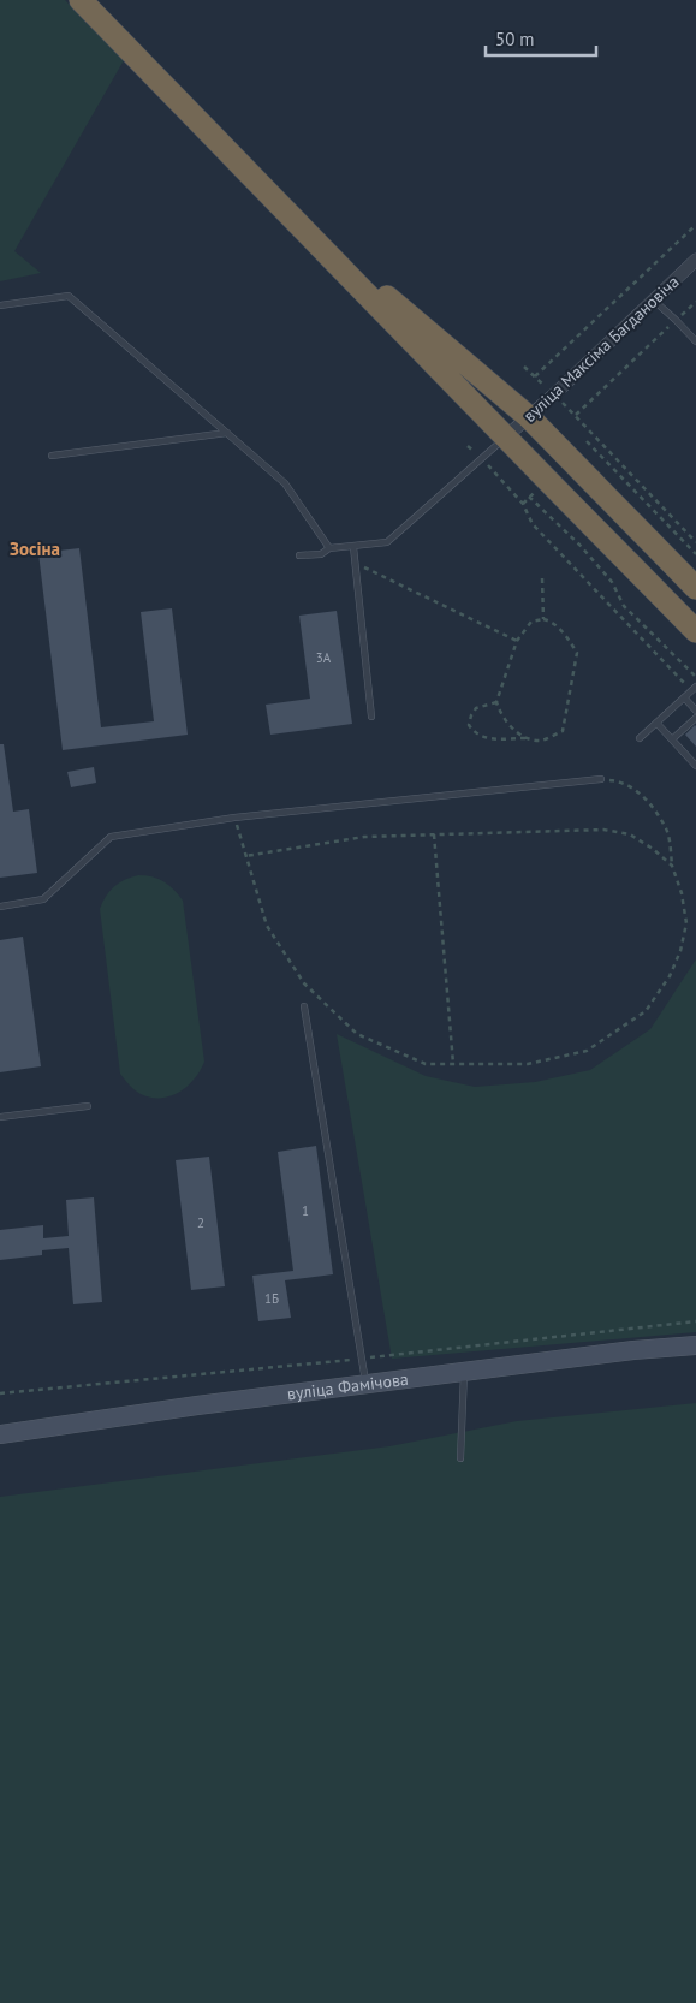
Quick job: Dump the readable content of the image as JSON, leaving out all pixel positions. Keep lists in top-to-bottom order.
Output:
{
  "streets": {
    "main road": ["вуліца Фамічова"],
    "street": ["вуліца Максіма Багдановіча"]
  },
  "districts": ["Зосіна"],
  "house_numbers": [
    "3А",
    "1",
    "2",
    "1Б"
  ],
  "scale_bar": "50 m"
}
